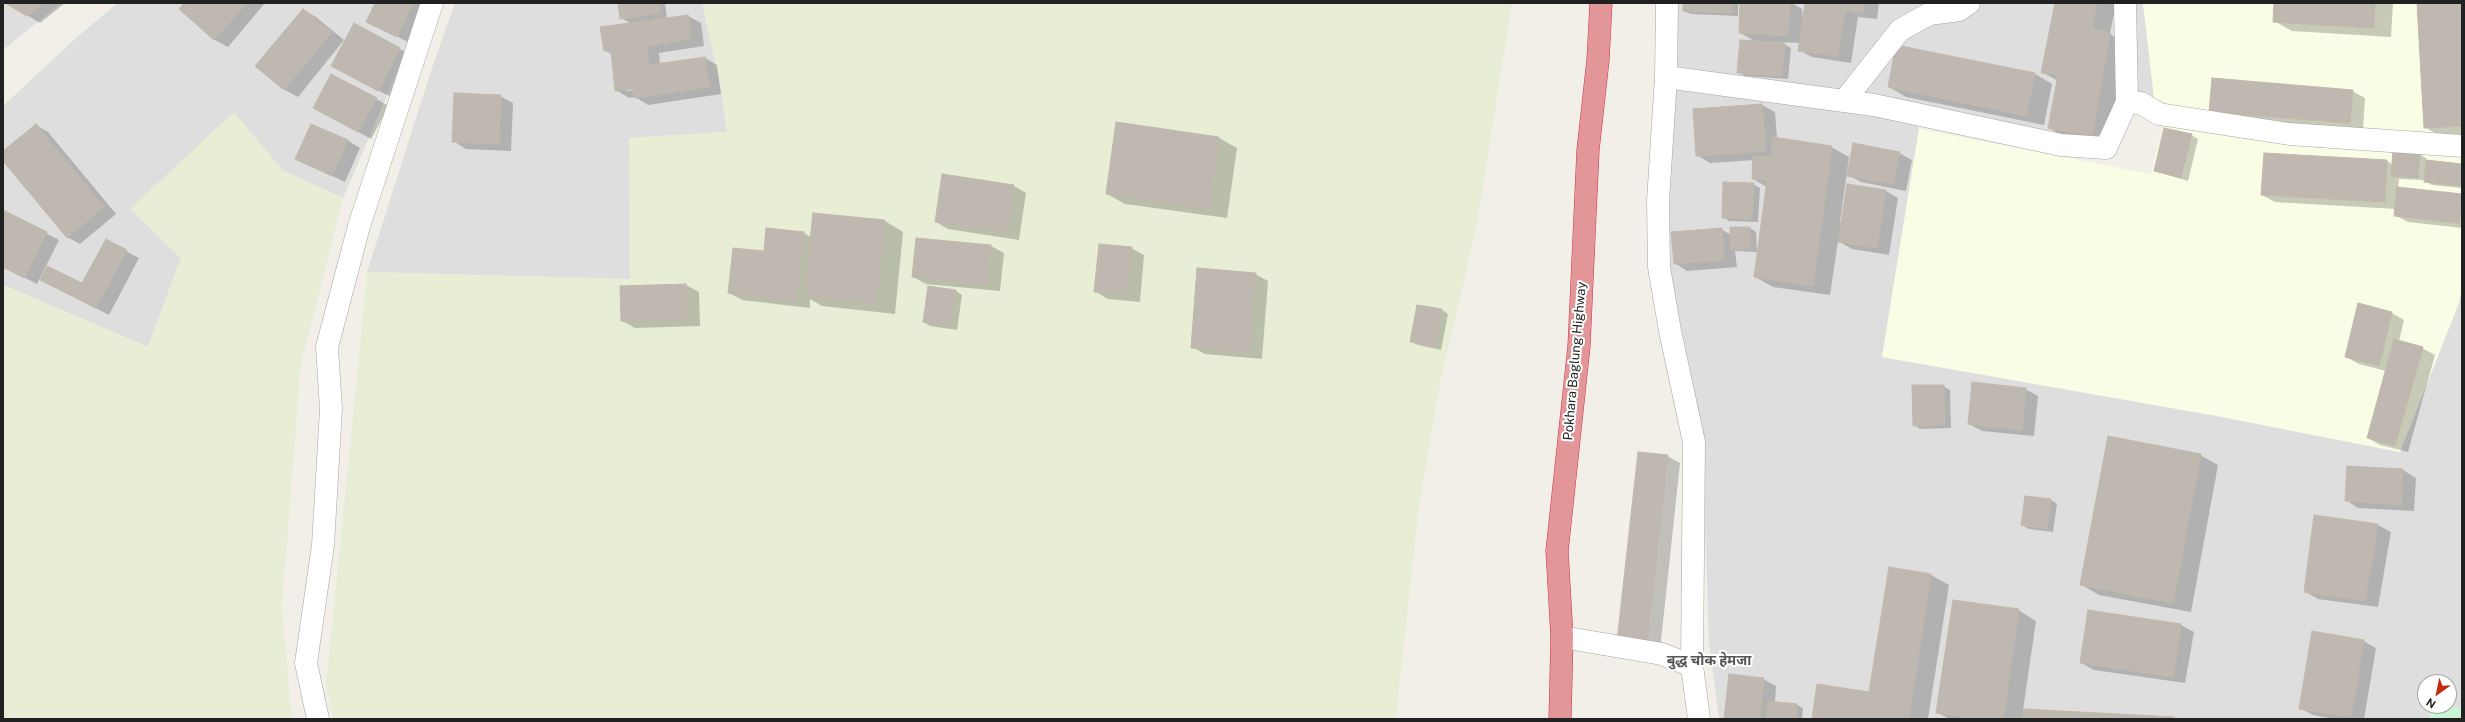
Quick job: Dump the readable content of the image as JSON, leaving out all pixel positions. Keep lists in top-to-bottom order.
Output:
{
  "streets": {
    "highway": ["Pokhara Baglung Highway"]
  },
  "districts": ["बुद्ध चोक हेमजा"],
  "north": "bottom left"
}
